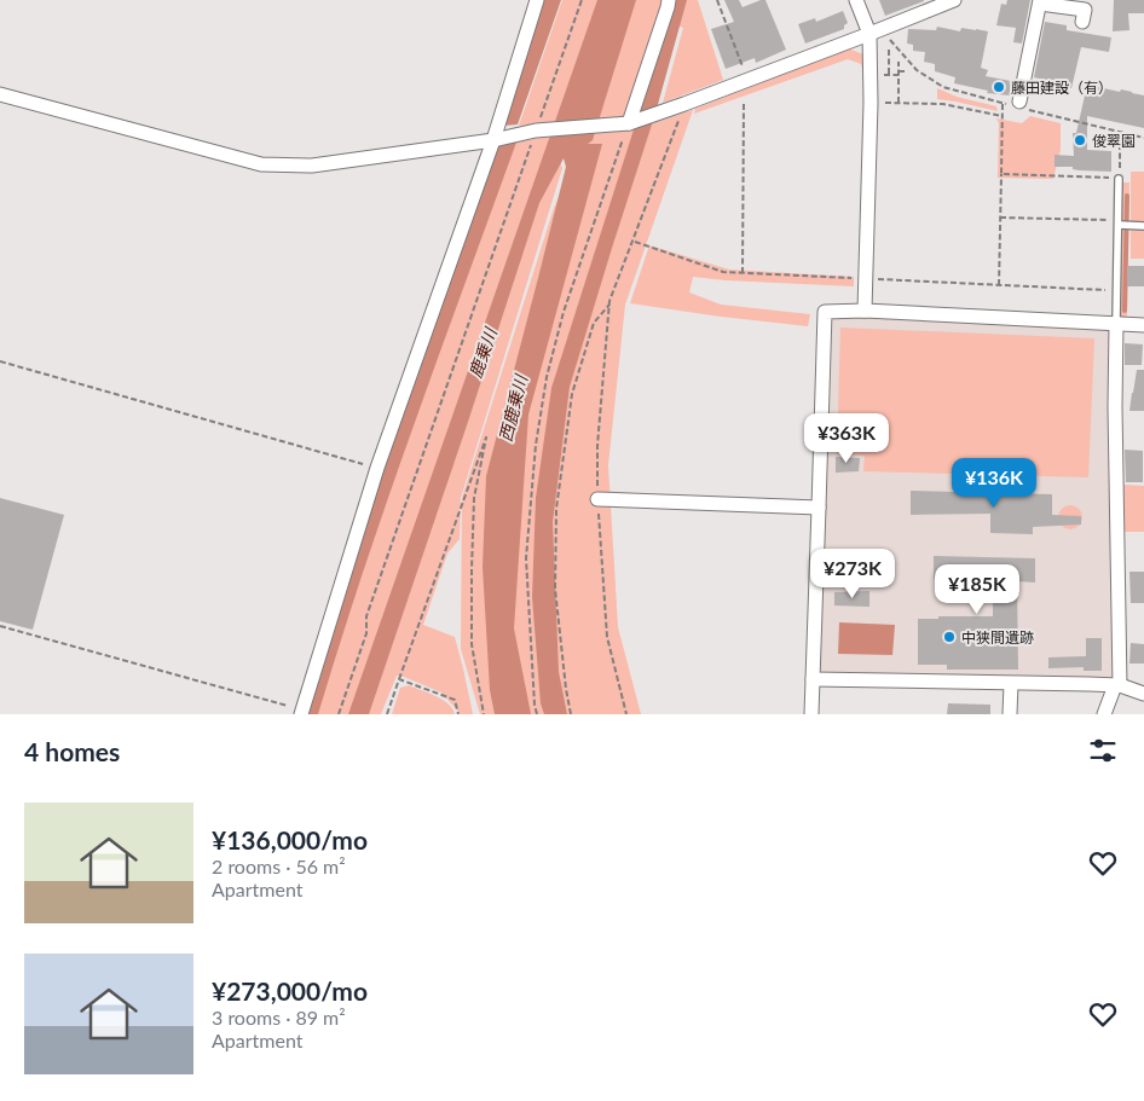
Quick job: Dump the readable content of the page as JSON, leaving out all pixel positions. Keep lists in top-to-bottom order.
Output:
{
  "water": ["鹿乗川", "西鹿乗川"],
  "places": ["藤田建設（有）", "俊翠園", "中狭間遺跡"],
  "page": {
    "price": [
      "¥363K",
      "¥136K",
      "¥273K",
      "¥185K"
    ],
    "heading": "4 homes",
    "list": [
      {
        "name": "¥136,000/mo",
        "note": "2 rooms · 56 m² · Apartment"
      },
      {
        "name": "¥273,000/mo",
        "note": "3 rooms · 89 m² · Apartment"
      }
    ]
  }
}
